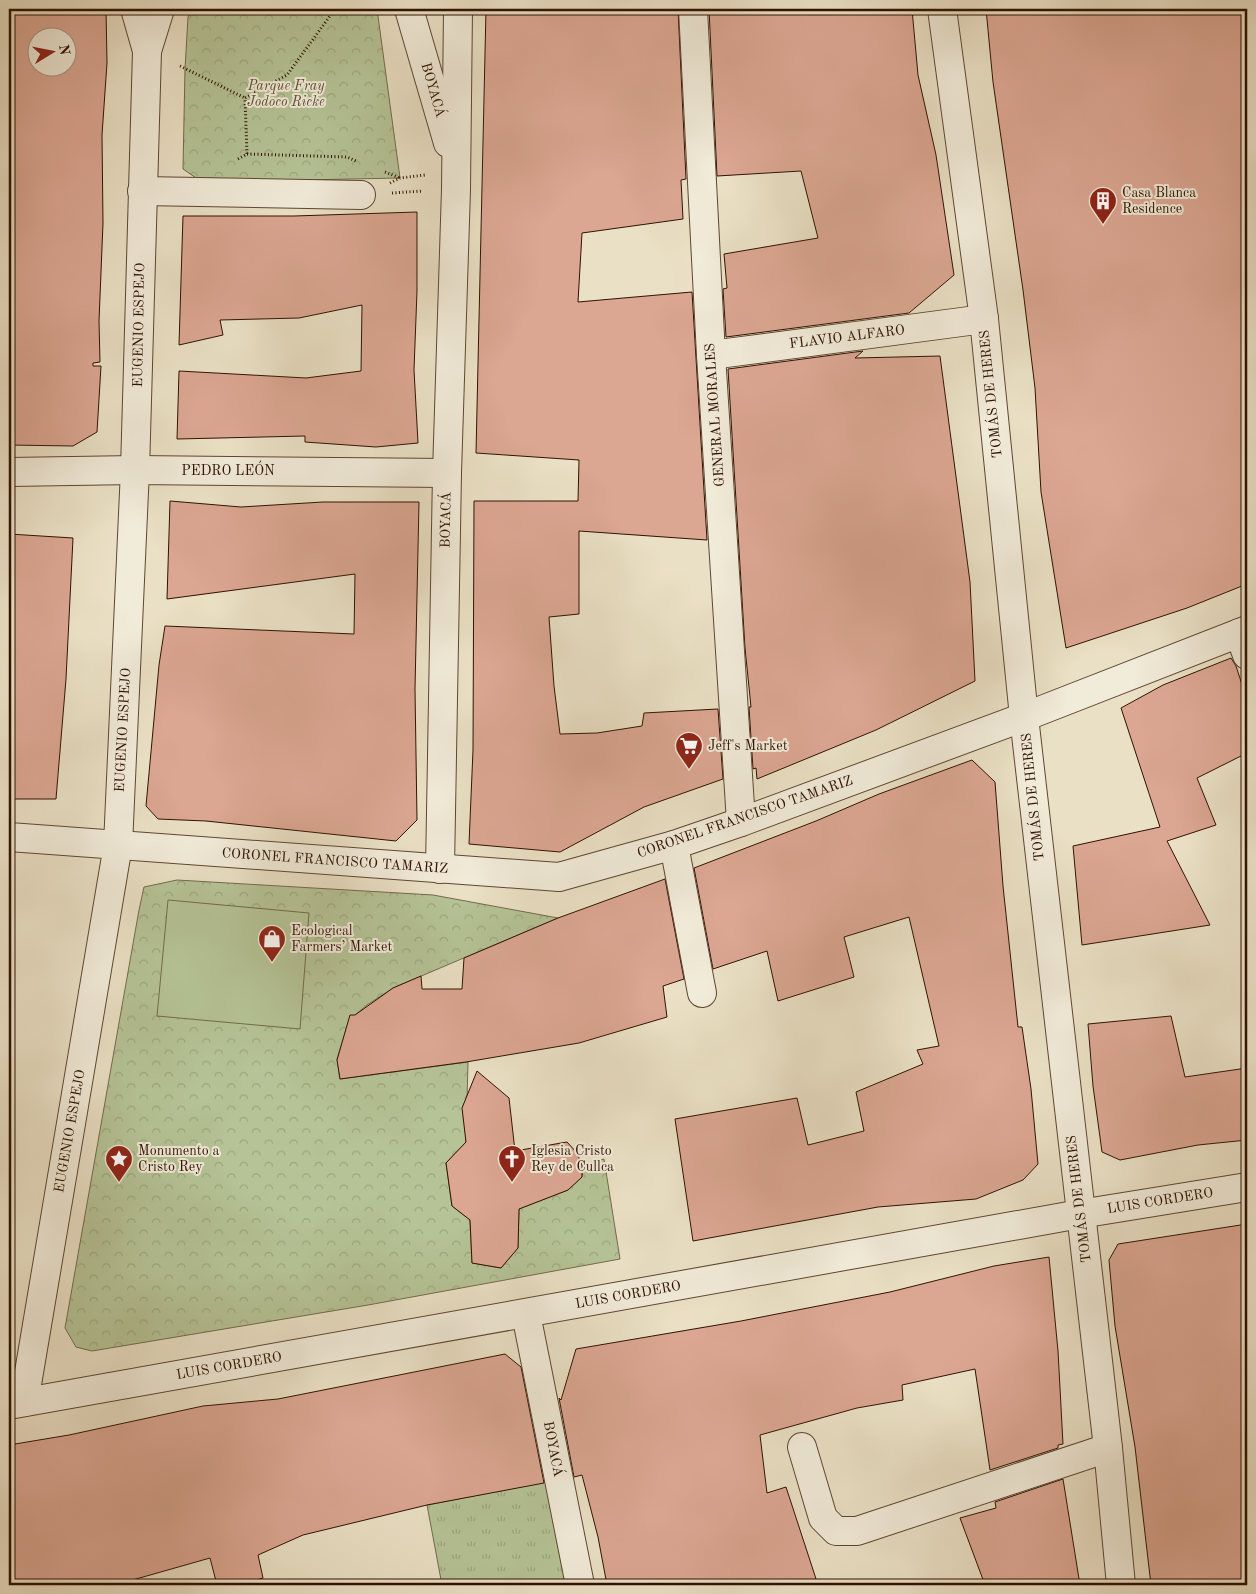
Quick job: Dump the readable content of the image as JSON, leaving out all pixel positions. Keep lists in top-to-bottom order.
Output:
{
  "streets": {
    "street": [
      "BOYACÁ",
      "EUGENIO ESPEJO",
      "FLAVIO ALFARO",
      "TOMÁS DE HERES",
      "GENERAL MORALES",
      "PEDRO LEÓN",
      "CORONEL FRANCISCO TAMARIZ",
      "LUIS CORDERO"
    ]
  },
  "crossings": [
    ["BOYACÁ", "PEDRO LEÓN"],
    ["BOYACÁ", "CORONEL FRANCISCO TAMARIZ"],
    ["BOYACÁ", "LUIS CORDERO"],
    ["EUGENIO ESPEJO", "PEDRO LEÓN"],
    ["EUGENIO ESPEJO", "CORONEL FRANCISCO TAMARIZ"],
    ["EUGENIO ESPEJO", "LUIS CORDERO"],
    ["FLAVIO ALFARO", "TOMÁS DE HERES"],
    ["FLAVIO ALFARO", "GENERAL MORALES"],
    ["TOMÁS DE HERES", "CORONEL FRANCISCO TAMARIZ"],
    ["TOMÁS DE HERES", "LUIS CORDERO"],
    ["GENERAL MORALES", "CORONEL FRANCISCO TAMARIZ"]
  ],
  "parks": ["Parque Fray Jodoco Ricke"],
  "places": {
    "building": ["Casa Blanca Residence"],
    "supermarket": ["Jeff's Market"],
    "shop": ["Ecological Farmers’ Market"],
    "place": ["Monumento a Cristo Rey"],
    "church": ["Iglesia Cristo Rey de Cullca"]
  },
  "north": "right"
}
